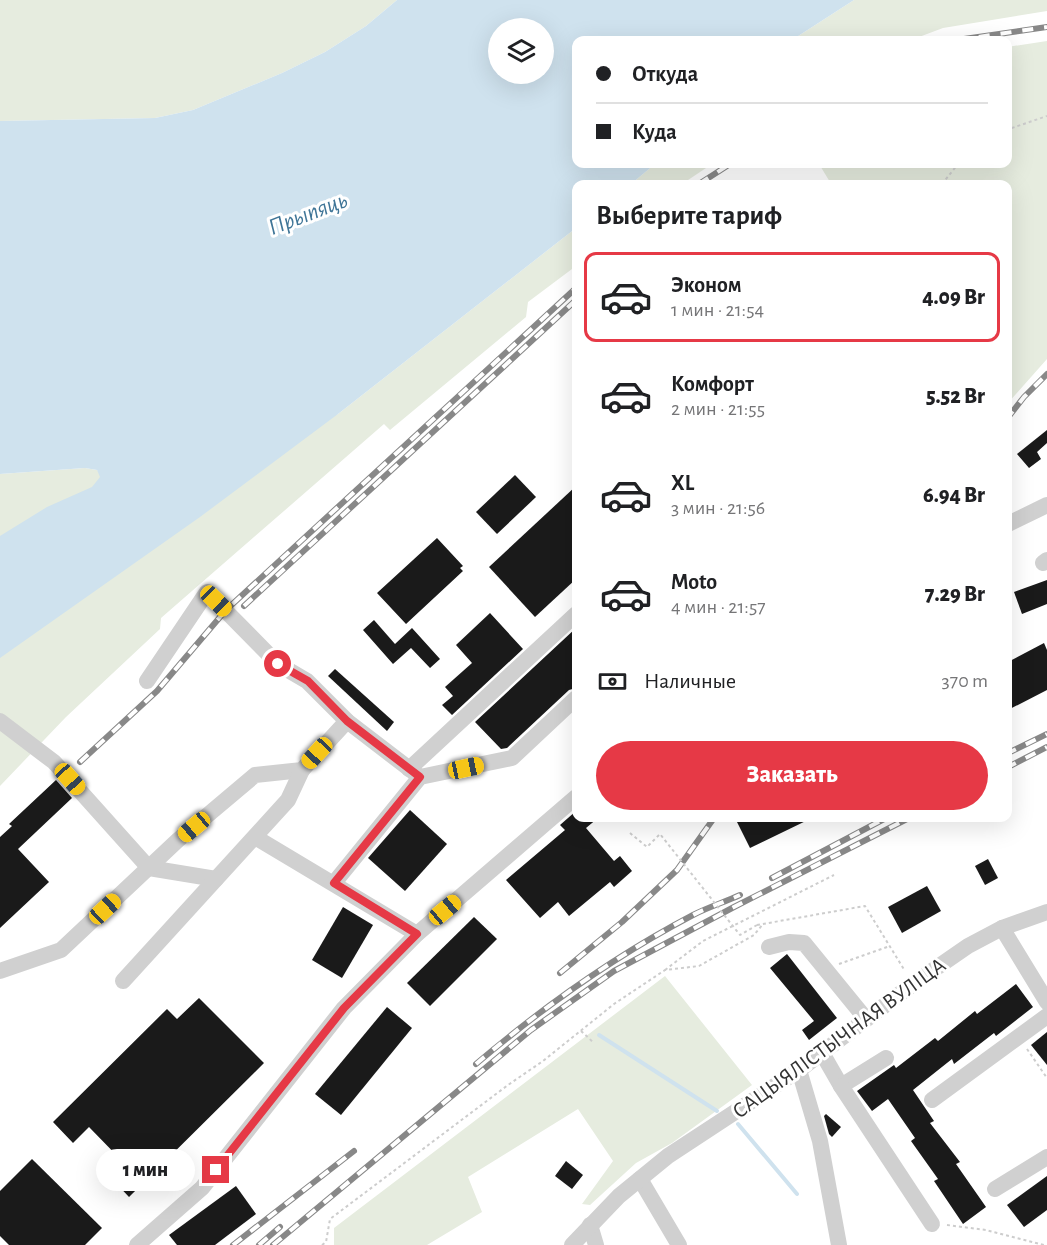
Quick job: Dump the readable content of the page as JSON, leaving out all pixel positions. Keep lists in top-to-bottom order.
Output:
{
  "streets": {
    "street": ["САЦЫЯЛІСТЫЧНАЯ ВУЛІЦА"]
  },
  "water": ["Прыпяць"],
  "page": {
    "banner": ["Откуда", "Куда"],
    "heading": "Выберите тариф",
    "list": [
      {
        "name": "Эконом",
        "note": "1 мин · 21:54",
        "value": "4.09 Br"
      },
      {
        "name": "Комфорт",
        "note": "2 мин · 21:55",
        "value": "5.52 Br"
      },
      {
        "name": "XL",
        "note": "3 мин · 21:56",
        "value": "6.94 Br"
      },
      {
        "name": "Moto",
        "note": "4 мин · 21:57",
        "value": "7.29 Br"
      }
    ],
    "pay": ["Наличные", "370 m"],
    "buttons": "Заказать",
    "bubble": "1 мин"
  }
}
